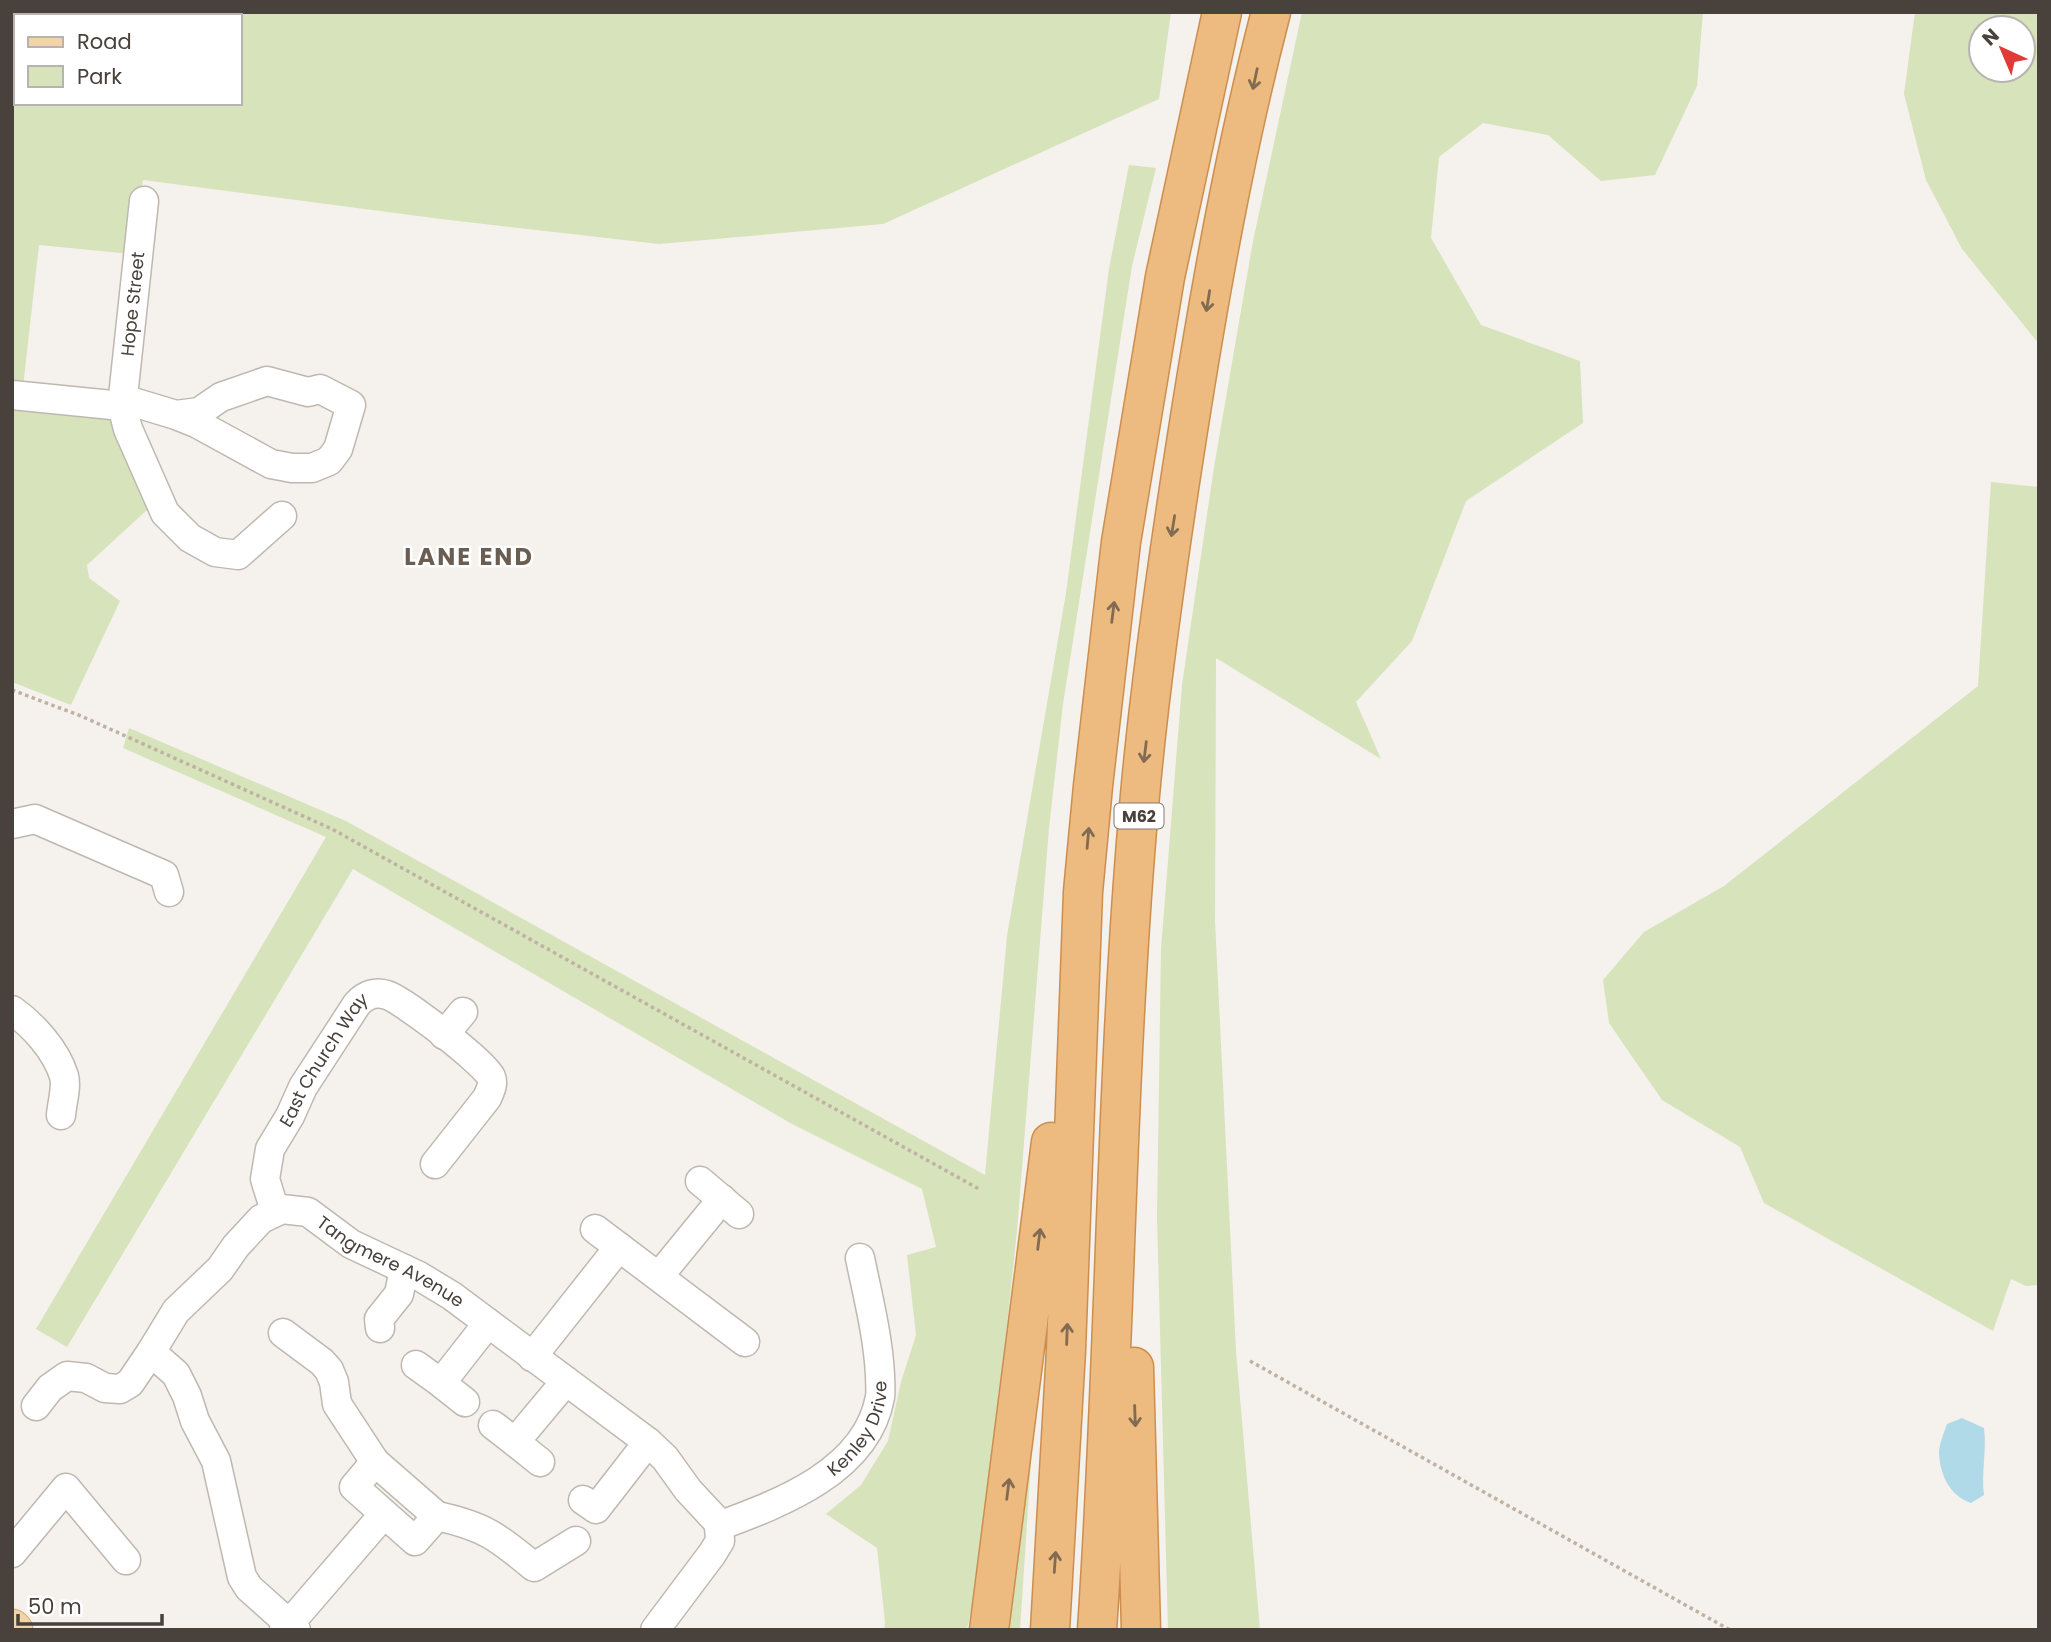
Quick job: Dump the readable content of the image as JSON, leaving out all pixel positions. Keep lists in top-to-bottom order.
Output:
{
  "streets": {
    "highway": ["M62"],
    "street": [
      "Hope Street",
      "East Church Way",
      "Tangmere Avenue",
      "Kenley Drive"
    ]
  },
  "crossings": [
    ["East Church Way", "Tangmere Avenue"],
    ["Tangmere Avenue", "Kenley Drive"]
  ],
  "districts": ["LANE END"],
  "legend": ["Road", "Park"],
  "scale_bar": "50 m",
  "north": "top left"
}
